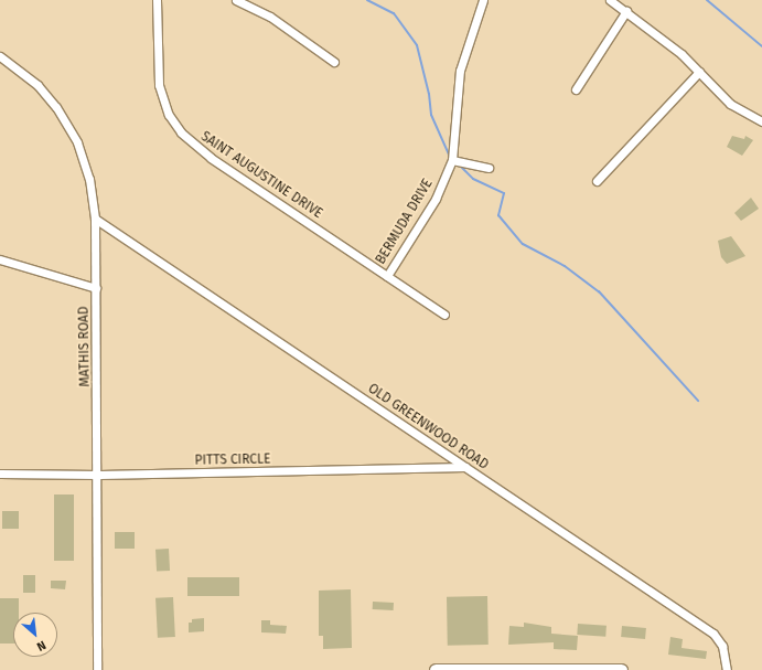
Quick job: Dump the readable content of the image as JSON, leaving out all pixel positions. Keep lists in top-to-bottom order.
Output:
{
  "streets": {
    "street": [
      "SAINT AUGUSTINE DRIVE",
      "BERMUDA DRIVE",
      "MATHIS ROAD",
      "OLD GREENWOOD ROAD",
      "PITTS CIRCLE"
    ]
  },
  "crossings": [
    ["SAINT AUGUSTINE DRIVE", "BERMUDA DRIVE"],
    ["MATHIS ROAD", "OLD GREENWOOD ROAD"],
    ["MATHIS ROAD", "PITTS CIRCLE"],
    ["OLD GREENWOOD ROAD", "PITTS CIRCLE"]
  ],
  "north": "bottom right"
}
